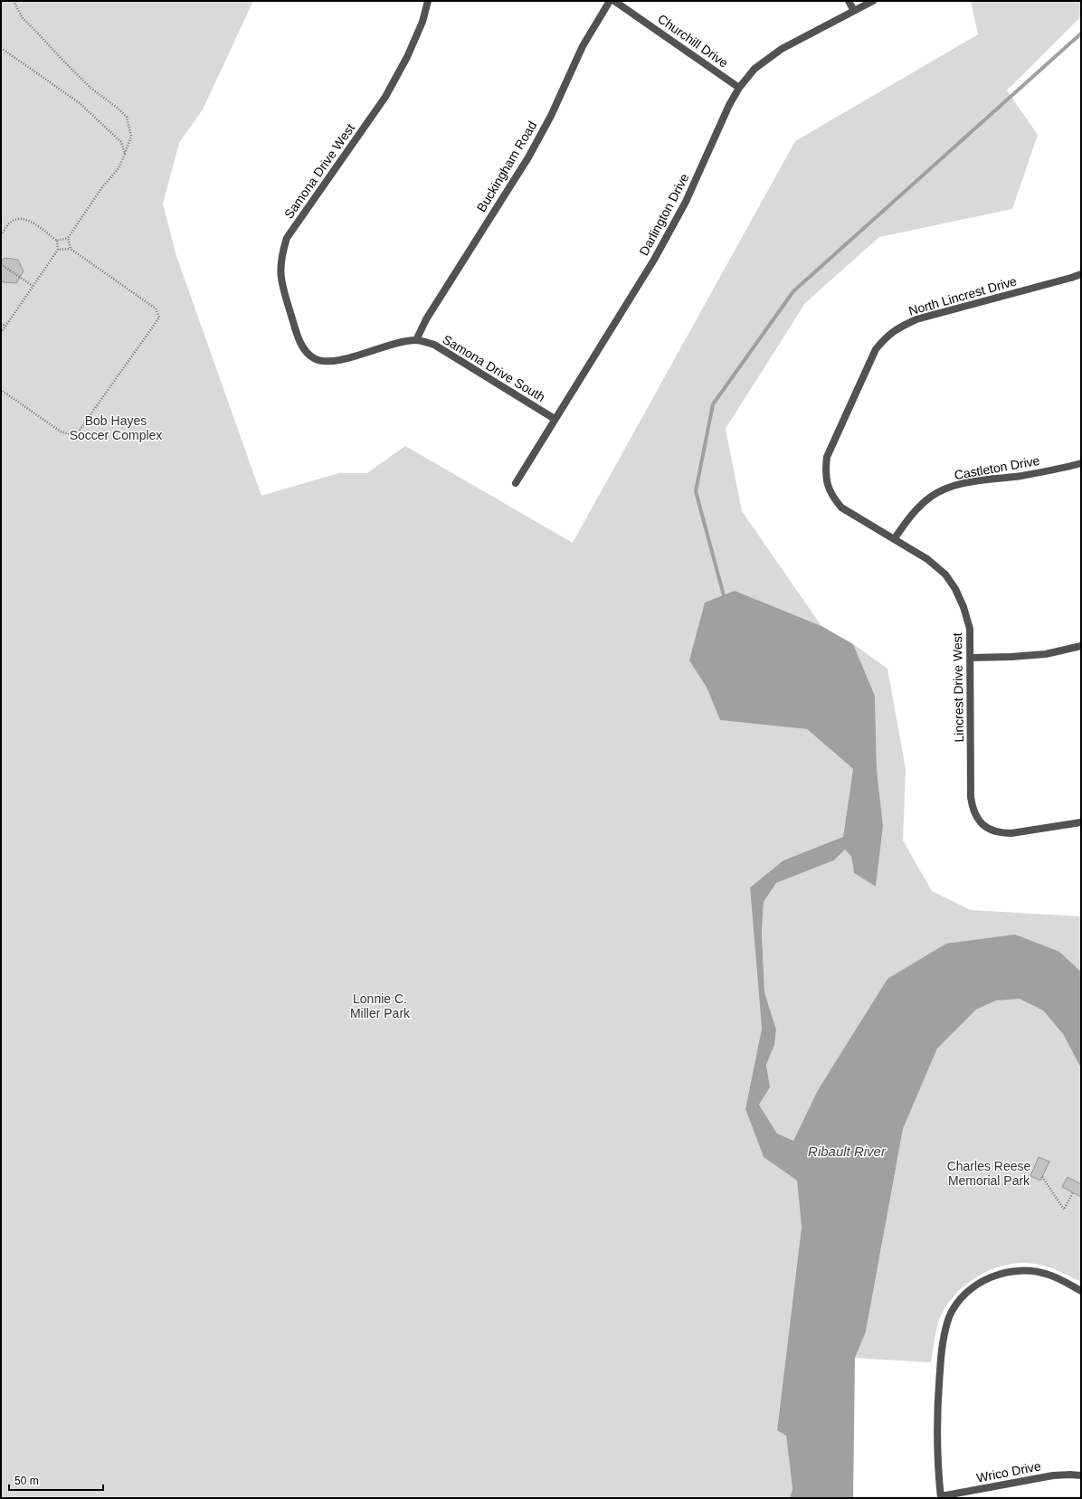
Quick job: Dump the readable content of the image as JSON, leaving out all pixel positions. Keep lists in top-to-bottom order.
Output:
{
  "streets": {
    "street": [
      "Churchill Drive",
      "Buckingham Road",
      "Samona Drive West",
      "Darlington Drive",
      "North Lincrest Drive",
      "Samona Drive South",
      "Castleton Drive",
      "Lincrest Drive West",
      "Wrico Drive"
    ]
  },
  "crossings": [
    ["Churchill Drive", "Darlington Drive"],
    ["Buckingham Road", "Samona Drive South"],
    ["Samona Drive West", "Samona Drive South"],
    ["Darlington Drive", "Samona Drive South"],
    ["North Lincrest Drive", "Lincrest Drive West"],
    ["Castleton Drive", "Lincrest Drive West"]
  ],
  "water": ["Ribault River"],
  "parks": ["Bob Hayes Soccer Complex", "Lonnie C. Miller Park", "Charles Reese Memorial Park"],
  "scale_bar": "50 m"
}
